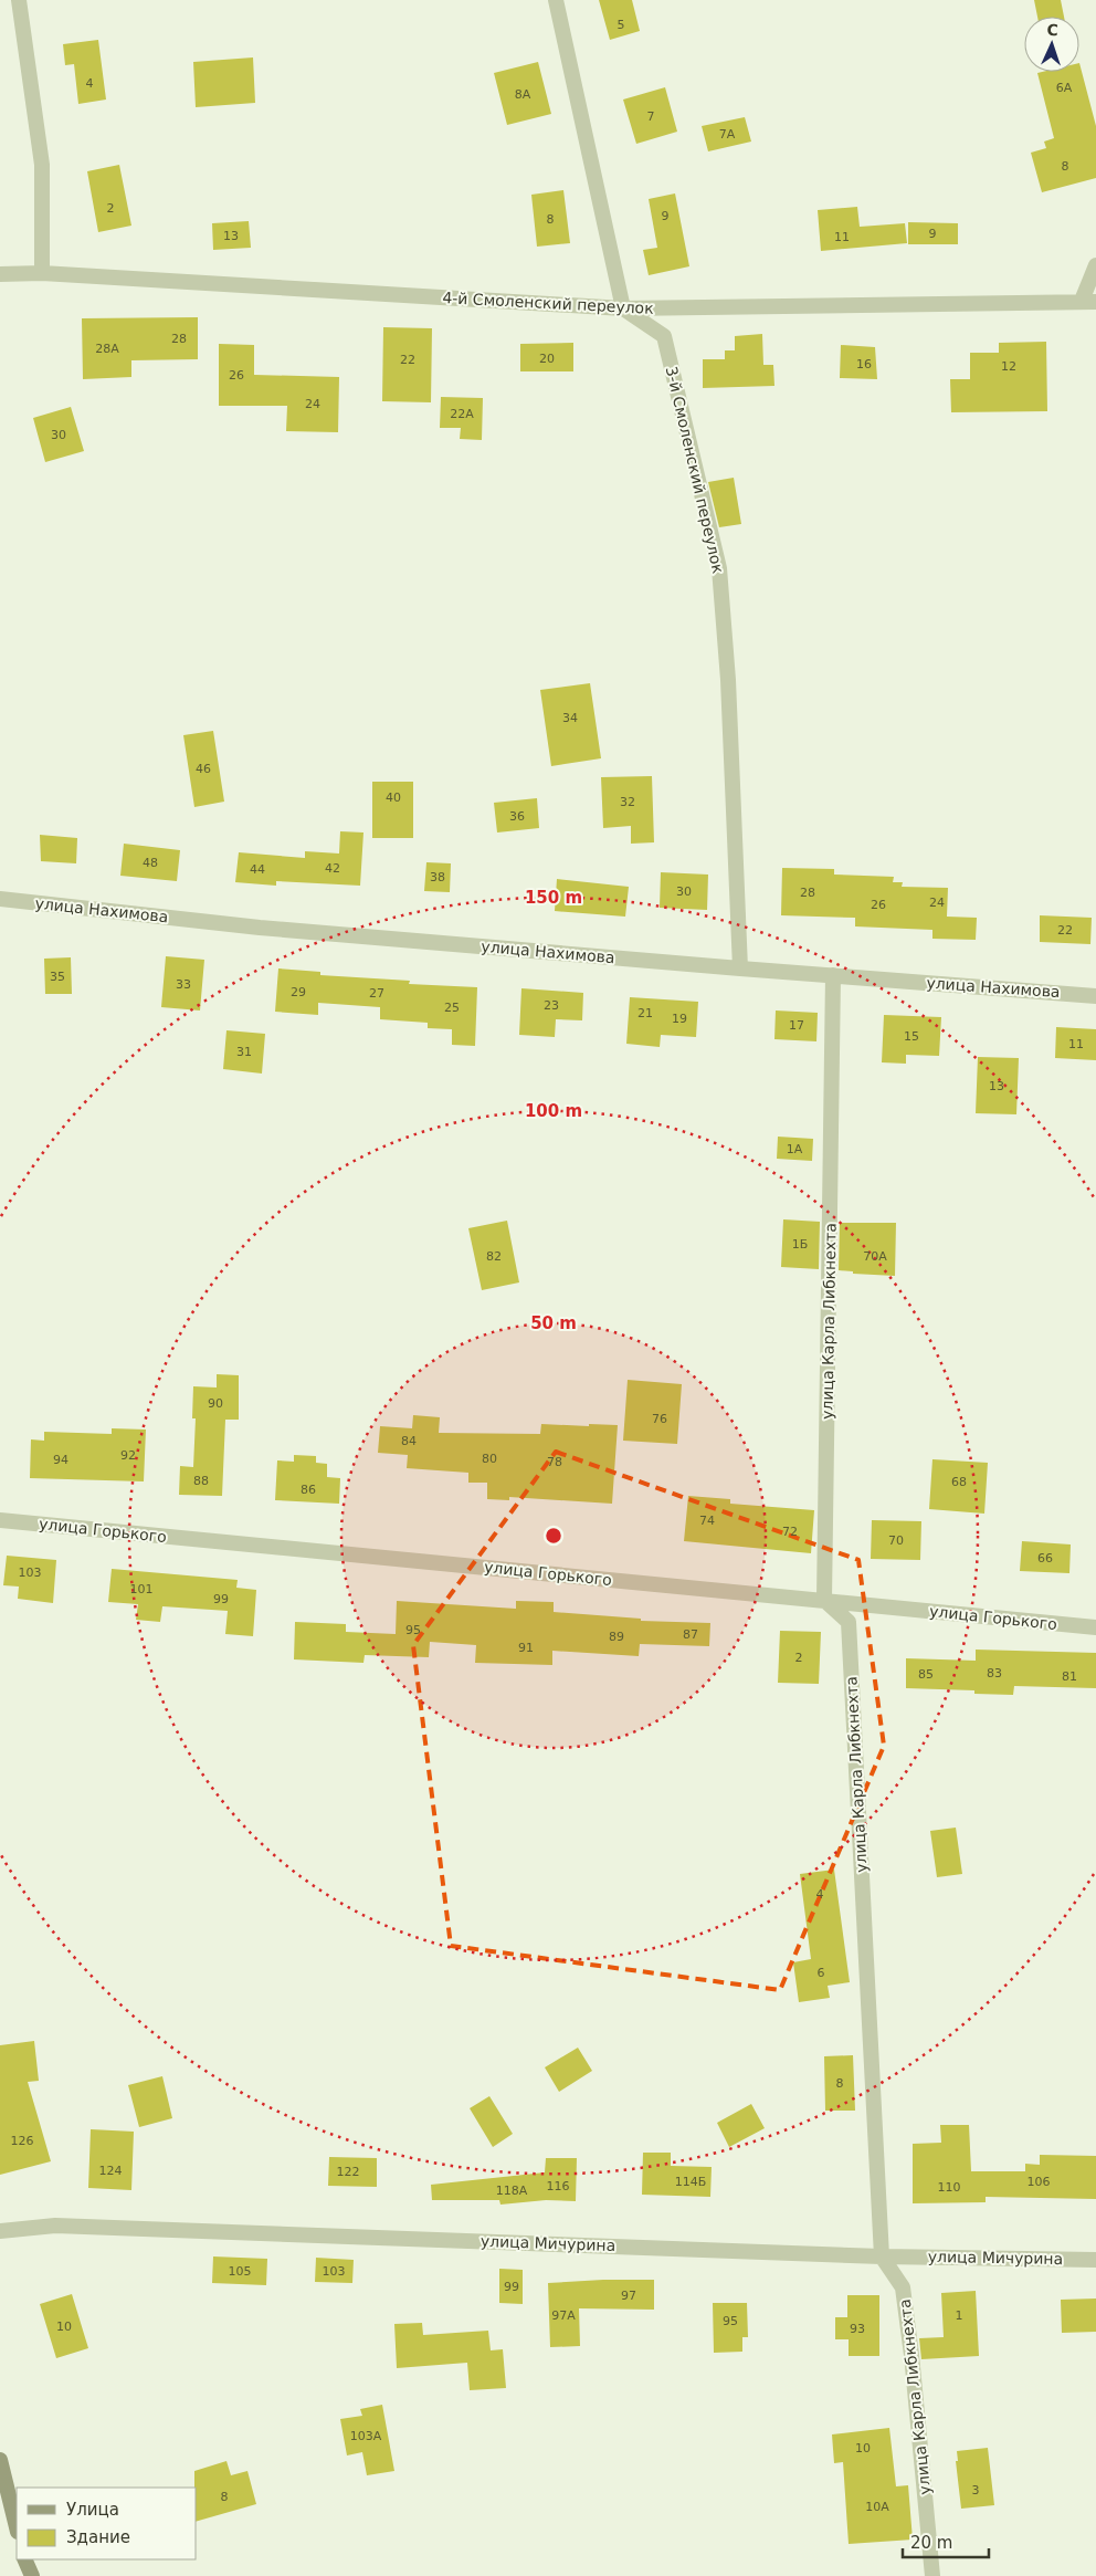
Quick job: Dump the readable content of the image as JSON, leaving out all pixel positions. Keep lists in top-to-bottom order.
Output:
{
  "streets": {
    "street": [
      "4-й Смоленский переулок",
      "3-й Смоленский переулок",
      "улица Нахимова",
      "улица Карла Либкнехта",
      "улица Горького",
      "улица Мичурина"
    ]
  },
  "crossings": [
    ["4-й Смоленский переулок", "3-й Смоленский переулок"],
    ["3-й Смоленский переулок", "улица Нахимова"],
    ["улица Нахимова", "улица Карла Либкнехта"],
    ["улица Карла Либкнехта", "улица Горького"],
    ["улица Карла Либкнехта", "улица Мичурина"]
  ],
  "house_numbers": [
    "5",
    "4",
    "6А",
    "8А",
    "7",
    "7А",
    "8",
    "2",
    "9",
    "8",
    "9",
    "13",
    "11",
    "28",
    "28А",
    "20",
    "22",
    "16",
    "12",
    "26",
    "24",
    "22А",
    "30",
    "34",
    "46",
    "40",
    "32",
    "36",
    "48",
    "42",
    "44",
    "38",
    "30",
    "28",
    "24",
    "26",
    "22",
    "35",
    "33",
    "29",
    "27",
    "23",
    "25",
    "21",
    "19",
    "17",
    "15",
    "11",
    "31",
    "13",
    "1А",
    "1Б",
    "82",
    "70А",
    "90",
    "76",
    "84",
    "92",
    "80",
    "94",
    "78",
    "88",
    "68",
    "86",
    "74",
    "72",
    "70",
    "66",
    "103",
    "101",
    "99",
    "95",
    "87",
    "89",
    "91",
    "2",
    "83",
    "85",
    "81",
    "4",
    "6",
    "8",
    "126",
    "124",
    "122",
    "114Б",
    "106",
    "116",
    "110",
    "118А",
    "105",
    "103",
    "99",
    "97",
    "97А",
    "1",
    "95",
    "10",
    "93",
    "103А",
    "10",
    "3",
    "8",
    "10А"
  ],
  "legend": ["Улица", "Здание"],
  "scale_bar": "20 m",
  "north": "top",
  "rings": ["150 m", "100 m", "50 m"]
}
